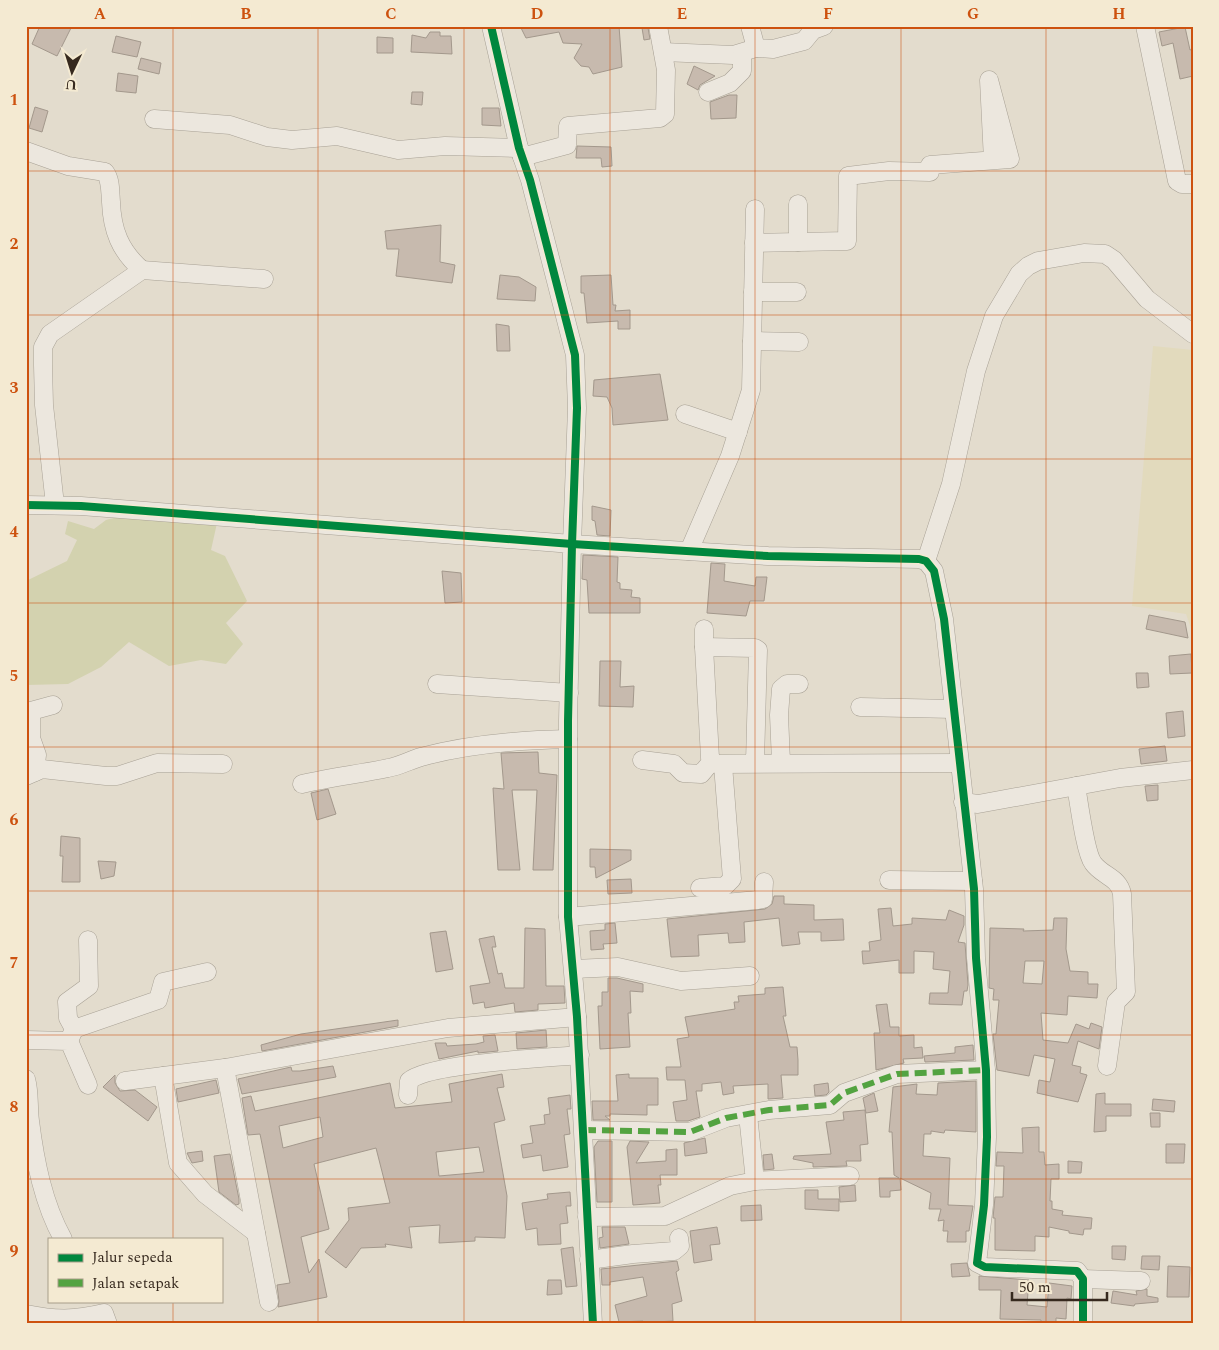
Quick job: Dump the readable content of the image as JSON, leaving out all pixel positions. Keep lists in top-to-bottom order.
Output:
{
  "legend": ["Jalur sepeda", "Jalan setapak"],
  "scale_bar": "50 m",
  "north": "bottom",
  "grid": {
    "columns": [
      "A",
      "B",
      "C",
      "D",
      "E",
      "F",
      "G",
      "H"
    ],
    "rows": [
      "1",
      "2",
      "3",
      "4",
      "5",
      "6",
      "7",
      "8",
      "9"
    ]
  }
}
